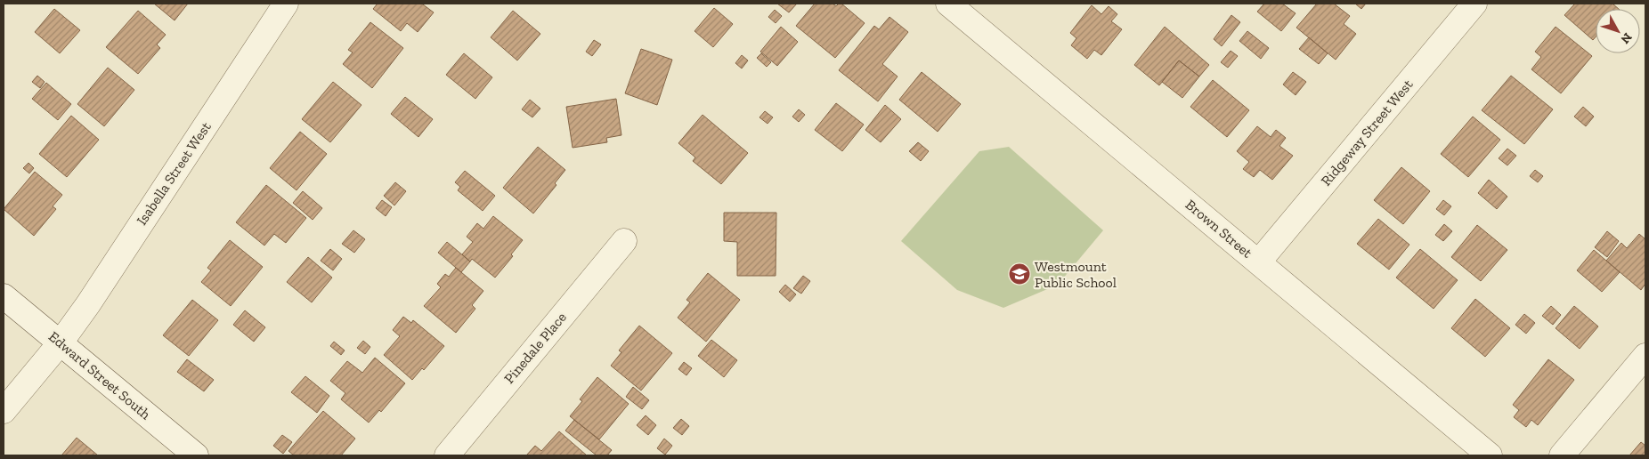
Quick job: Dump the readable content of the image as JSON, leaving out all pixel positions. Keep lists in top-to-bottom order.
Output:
{
  "streets": {
    "street": [
      "Ridgeway Street West",
      "Isabella Street West",
      "Brown Street",
      "Pinedale Place",
      "Edward Street South"
    ]
  },
  "crossings": [
    ["Ridgeway Street West", "Brown Street"],
    ["Isabella Street West", "Edward Street South"]
  ],
  "places": {
    "school or university": ["Westmount Public School"]
  },
  "north": "bottom right"
}
